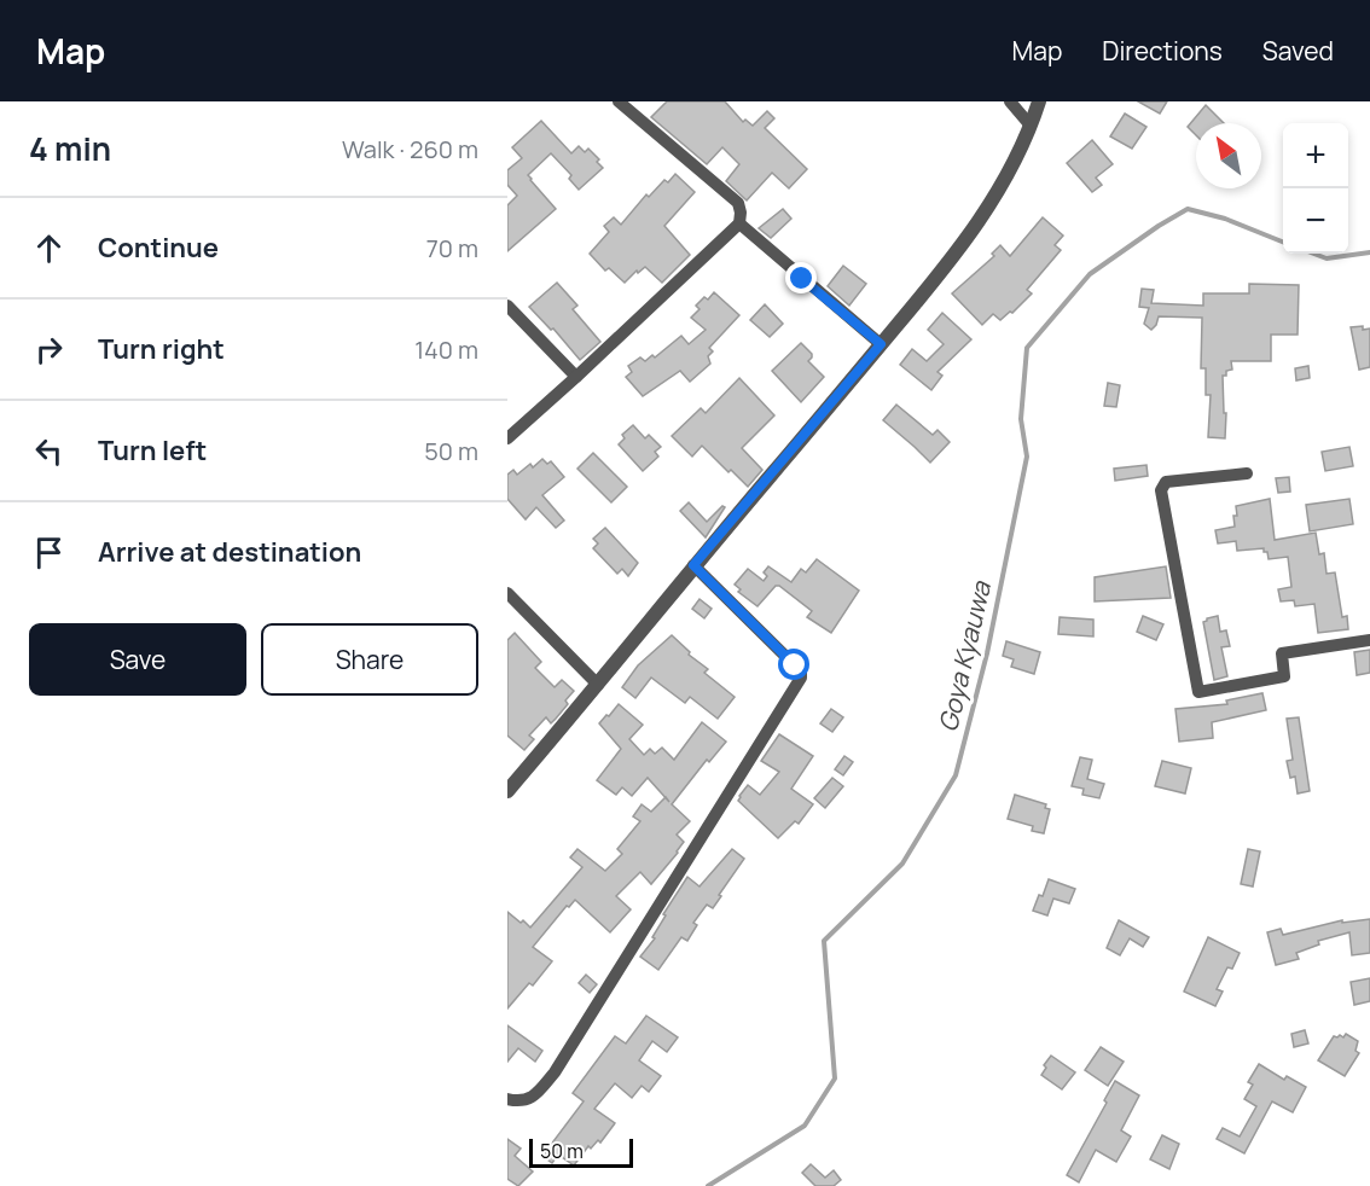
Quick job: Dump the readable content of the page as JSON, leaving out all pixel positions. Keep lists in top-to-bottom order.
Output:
{
  "water": ["Goya Kyauwa"],
  "scale_bar": "50 m",
  "north": "top left",
  "page": {
    "header": "Map",
    "nav": ["Map", "Directions", "Saved"],
    "heading": ["4 min", "Walk · 260 m"],
    "map_buttons": ["+", "−"],
    "list": [
      ["Continue", "70 m"],
      ["Turn right", "140 m"],
      ["Turn left", "50 m"],
      "Arrive at destination"
    ],
    "buttons": ["Save", "Share"],
    "scale": "50 m"
  }
}
